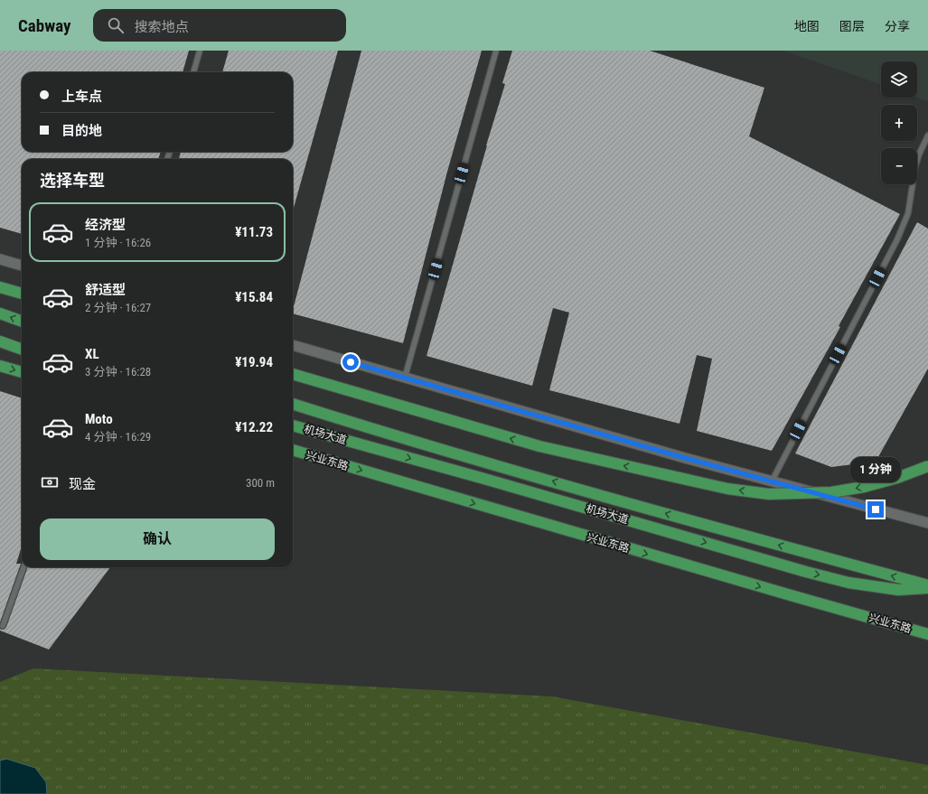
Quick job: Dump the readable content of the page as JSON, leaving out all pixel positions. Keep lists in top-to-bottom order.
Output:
{
  "streets": {
    "main road": ["机场大道", "兴业东路"]
  },
  "page": {
    "header": "Cabway",
    "search": "搜索地点",
    "nav": ["地图", "图层", "分享"],
    "map_buttons": ["+", "−"],
    "banner": ["上车点", "目的地"],
    "heading": "选择车型",
    "list": [
      {
        "name": "经济型",
        "note": "1 分钟 · 16:26",
        "value": "¥11.73"
      },
      {
        "name": "舒适型",
        "note": "2 分钟 · 16:27",
        "value": "¥15.84"
      },
      {
        "name": "XL",
        "note": "3 分钟 · 16:28",
        "value": "¥19.94"
      },
      {
        "name": "Moto",
        "note": "4 分钟 · 16:29",
        "value": "¥12.22"
      }
    ],
    "bubble": "1 分钟",
    "pay": ["现金", "300 m"],
    "buttons": "确认"
  }
}
